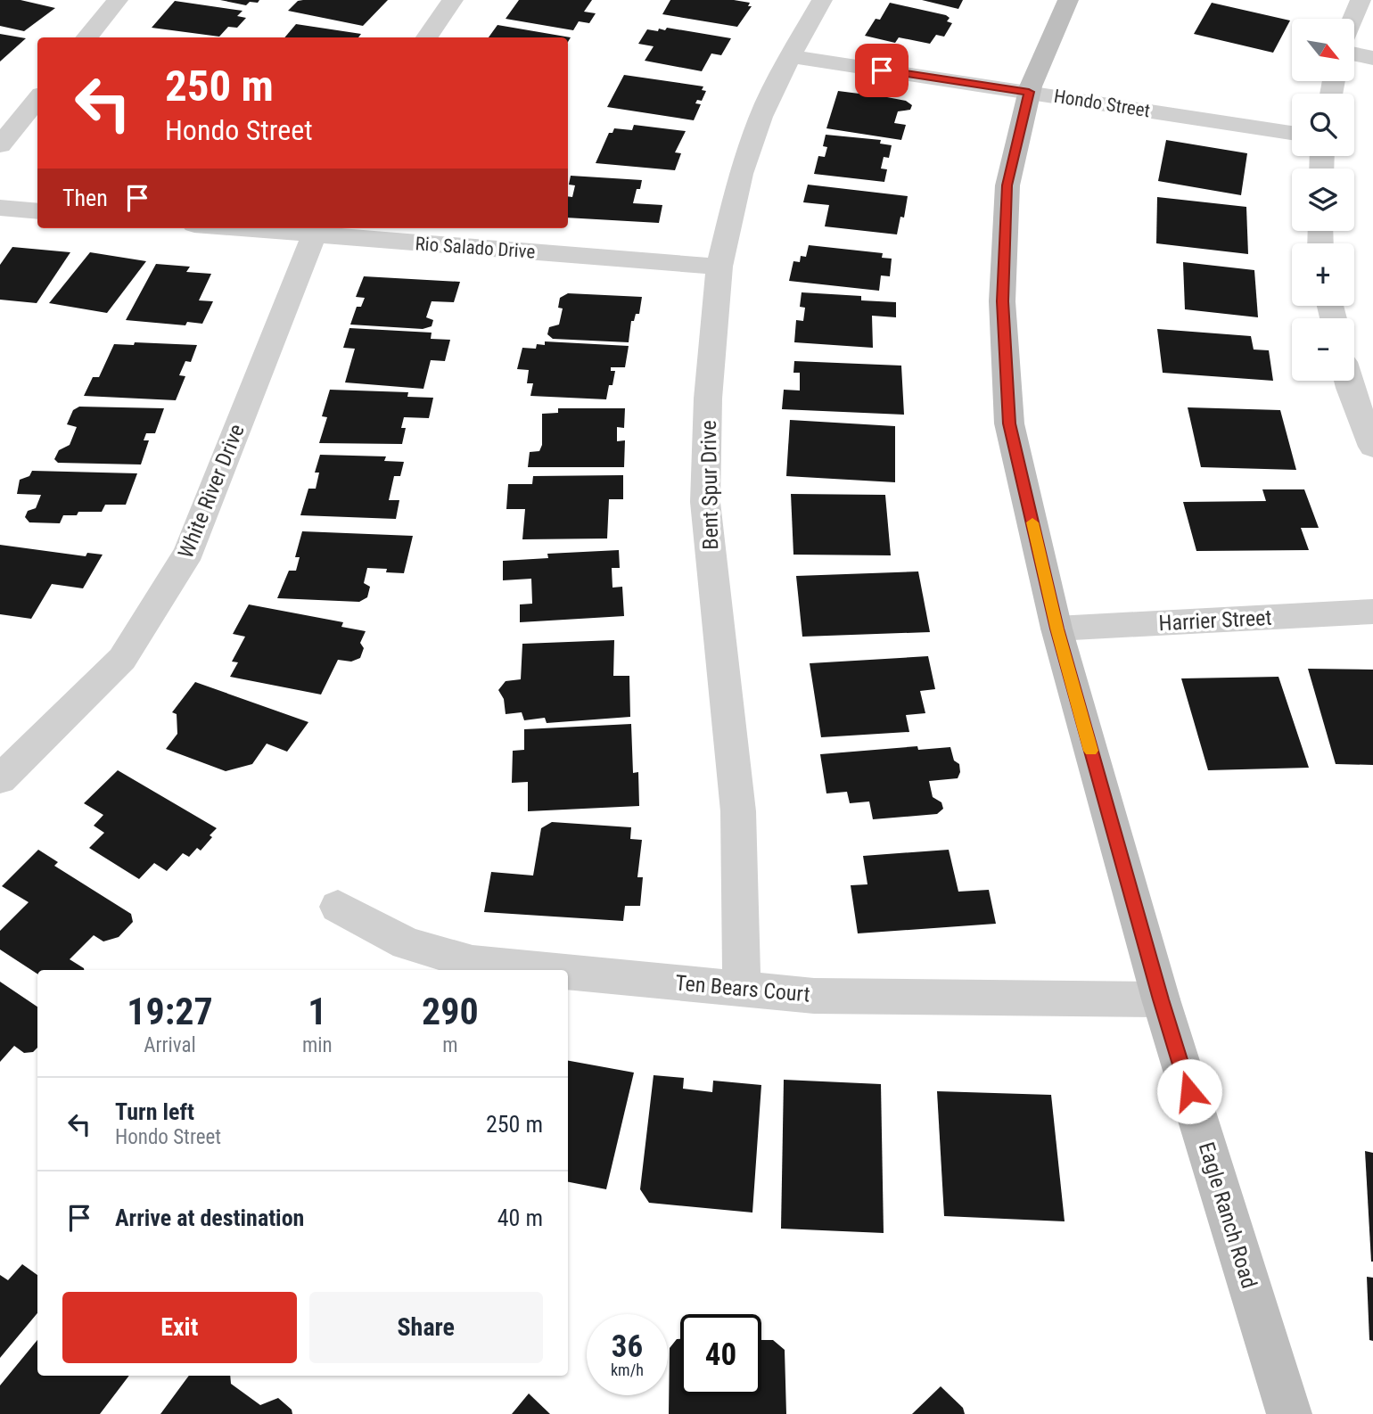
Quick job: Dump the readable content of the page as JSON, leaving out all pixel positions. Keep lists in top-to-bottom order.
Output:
{
  "streets": {
    "street": [
      "Hondo Street",
      "Rio Salado Drive",
      "Bent Spur Drive",
      "White River Drive",
      "Harrier Street",
      "Ten Bears Court",
      "Eagle Ranch Road"
    ]
  },
  "crossings": [
    ["Hondo Street", "Bent Spur Drive"],
    ["Hondo Street", "Eagle Ranch Road"],
    ["Rio Salado Drive", "Bent Spur Drive"],
    ["Rio Salado Drive", "White River Drive"],
    ["Bent Spur Drive", "Ten Bears Court"],
    ["Harrier Street", "Eagle Ranch Road"],
    ["Ten Bears Court", "Eagle Ranch Road"]
  ],
  "north": "bottom right",
  "page": {
    "map_buttons": ["+", "−"],
    "turn": ["250 m", "Hondo Street"],
    "then": "Then",
    "eta": [
      "19:27",
      "Arrival",
      "1",
      "min",
      "290",
      "m"
    ],
    "list": [
      {
        "name": "Turn left",
        "note": "Hondo Street",
        "value": "250 m"
      },
      {
        "name": "Arrive at destination",
        "value": "40 m"
      }
    ],
    "buttons": ["Exit", "Share"],
    "speed": "36 km/h",
    "limit": "40"
  }
}
